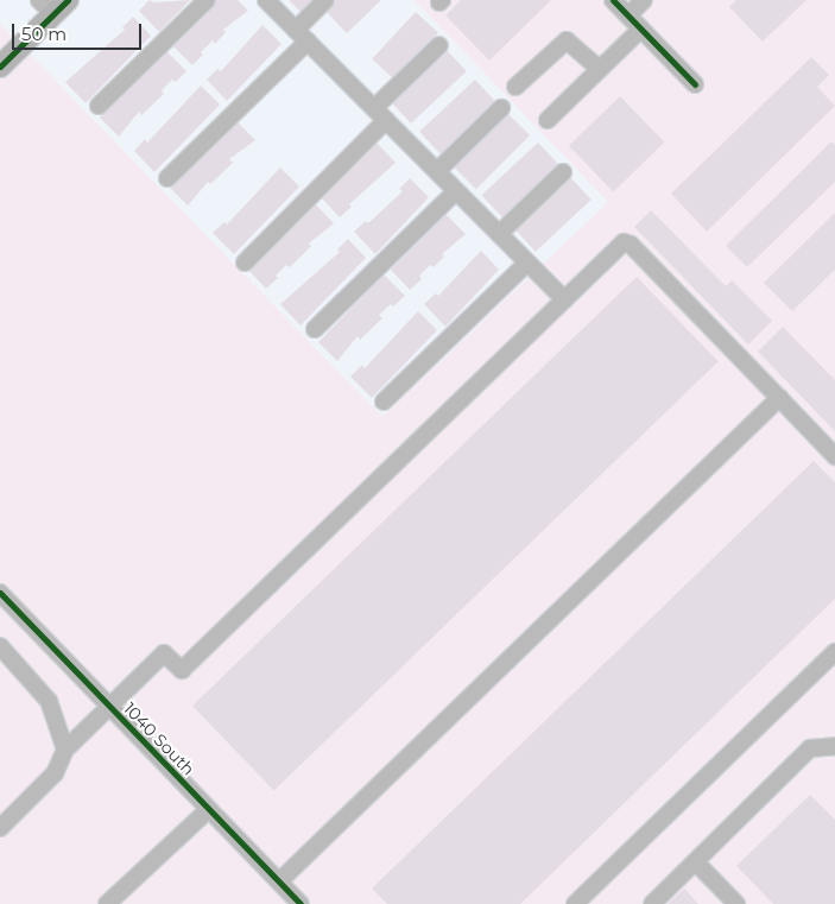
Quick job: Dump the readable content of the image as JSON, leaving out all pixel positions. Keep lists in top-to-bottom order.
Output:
{
  "streets": {
    "street": ["1040 South"]
  },
  "scale_bar": "50 m"
}
